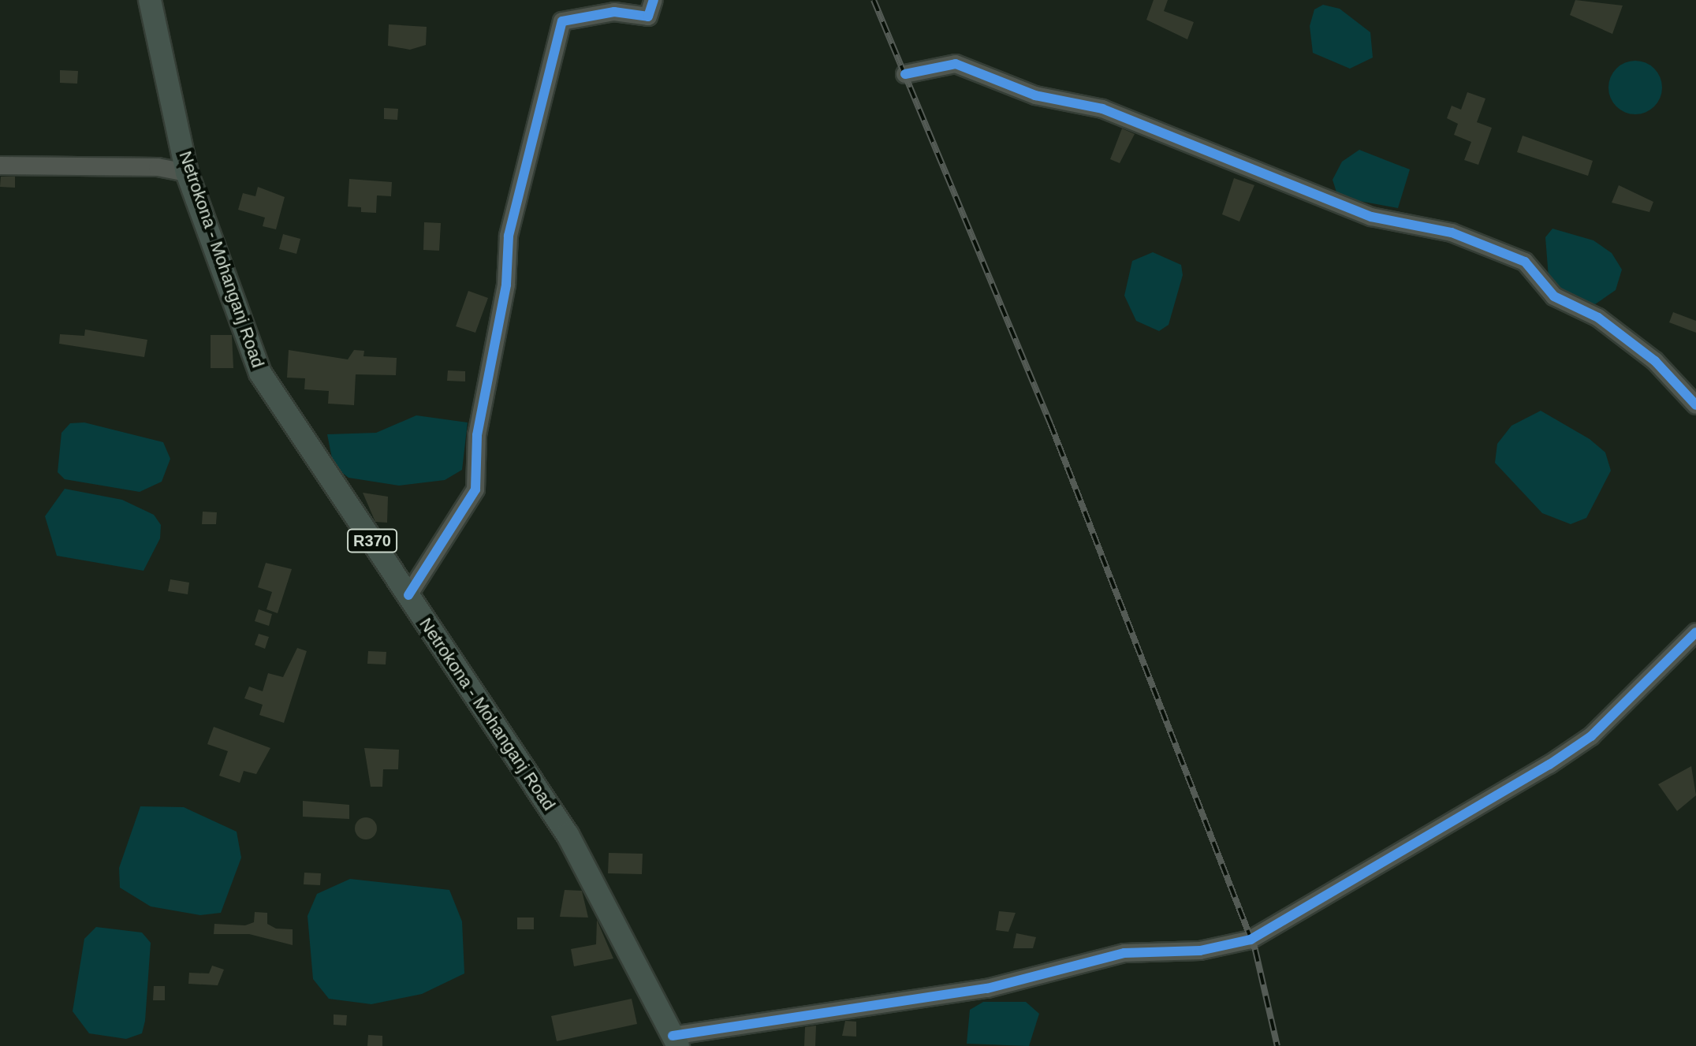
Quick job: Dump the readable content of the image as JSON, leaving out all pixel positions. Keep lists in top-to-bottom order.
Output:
{
  "streets": {
    "main road": ["Netrokona - Mohanganj Road", "R370"]
  }
}
